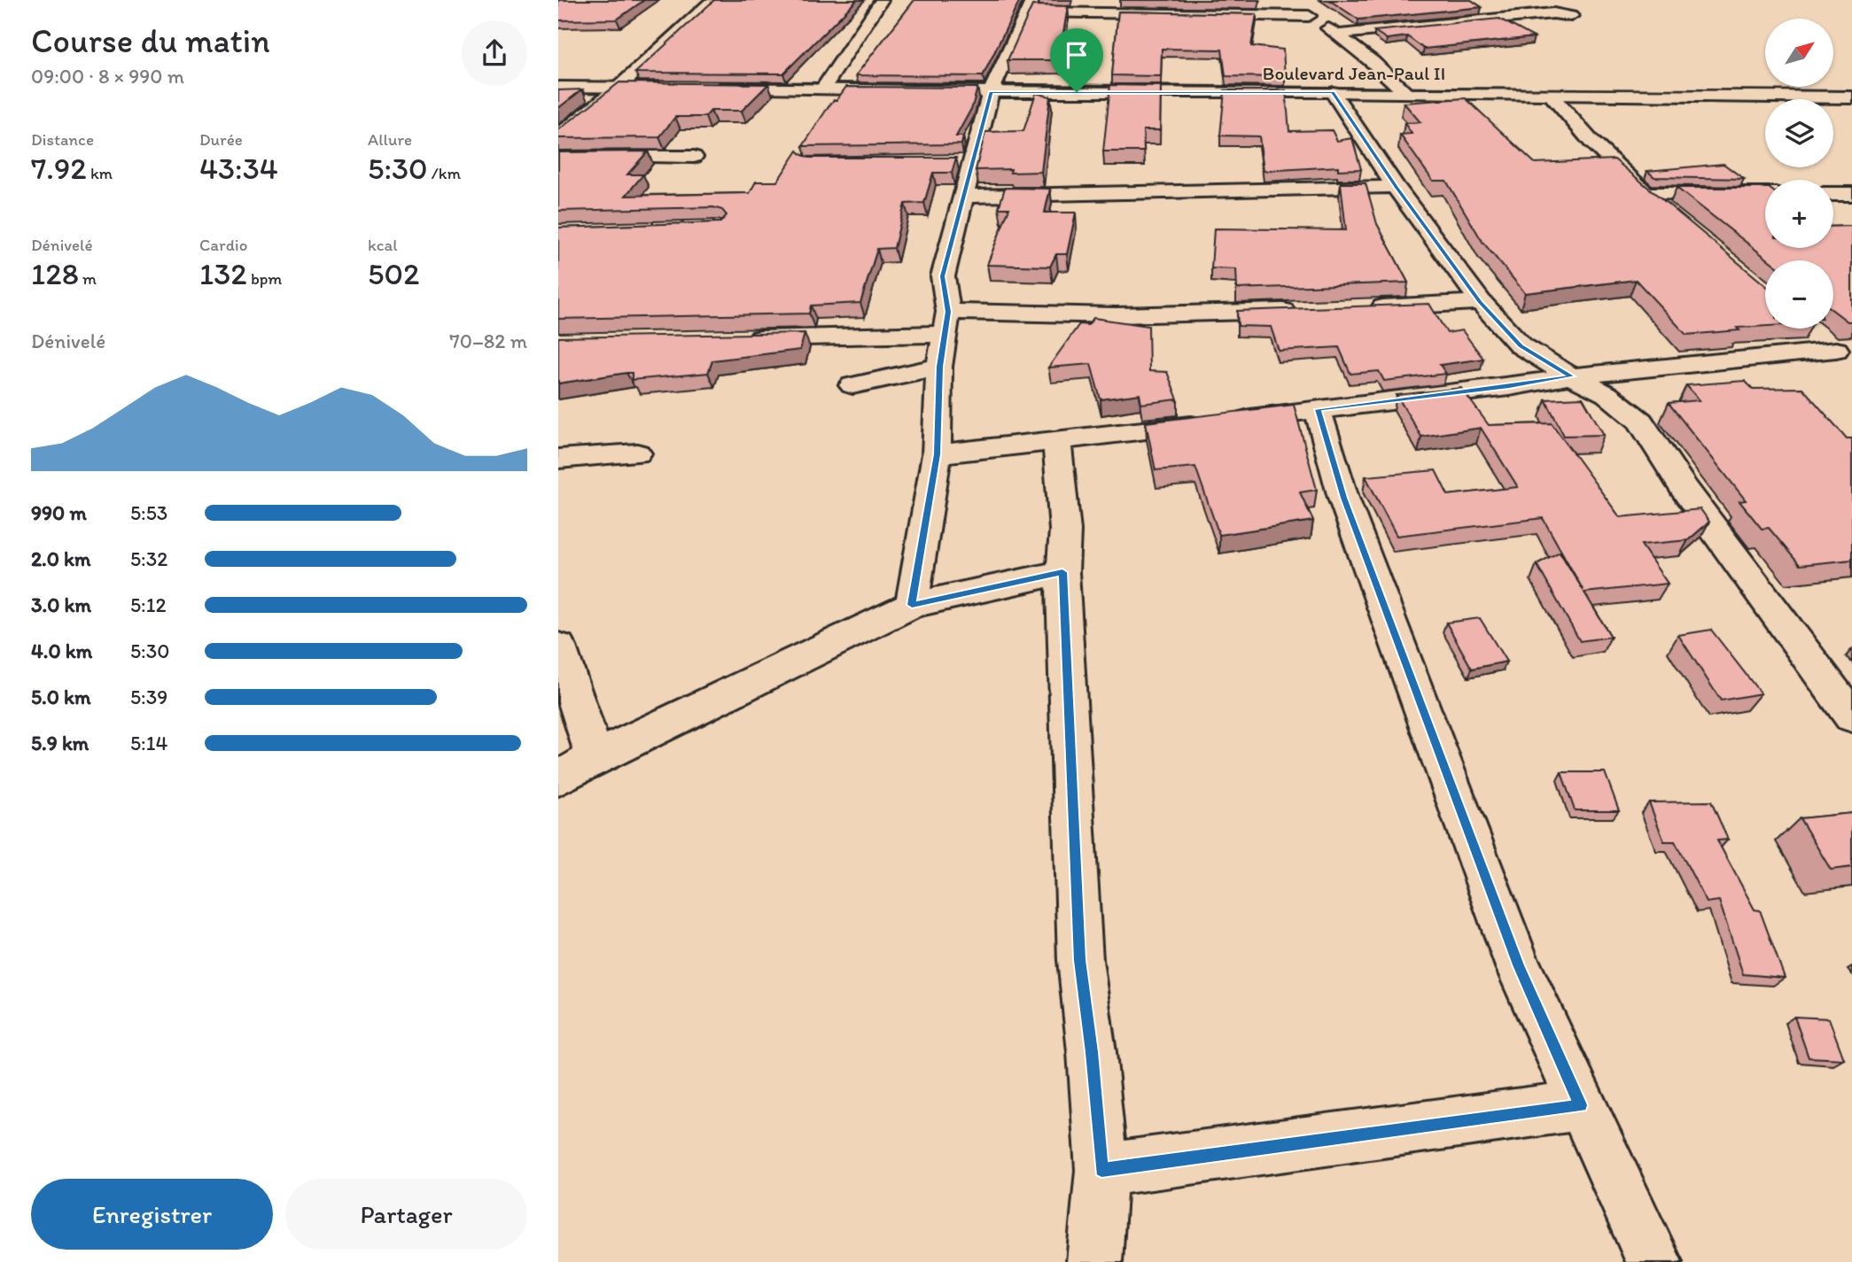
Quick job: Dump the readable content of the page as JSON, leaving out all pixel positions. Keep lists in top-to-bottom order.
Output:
{
  "streets": {
    "street": ["Boulevard Jean-Paul II"]
  },
  "north": "top right",
  "page": {
    "heading": ["Course du matin", "09:00 · 8 × 990 m"],
    "map_buttons": ["+", "−"],
    "stats": [
      ["Distance", "7.92 km"],
      ["Durée", "43:34"],
      ["Allure", "5:30 /km"],
      ["Dénivelé", "128 m"],
      ["Cardio", "132 bpm"],
      ["kcal", "502"]
    ],
    "chart": ["Dénivelé", "70–82 m"],
    "list": [
      {
        "name": "990 m",
        "note": "5:53"
      },
      {
        "name": "2.0 km",
        "note": "5:32"
      },
      {
        "name": "3.0 km",
        "note": "5:12"
      },
      {
        "name": "4.0 km",
        "note": "5:30"
      },
      {
        "name": "5.0 km",
        "note": "5:39"
      },
      {
        "name": "5.9 km",
        "note": "5:14"
      }
    ],
    "buttons": ["Enregistrer", "Partager"]
  }
}
